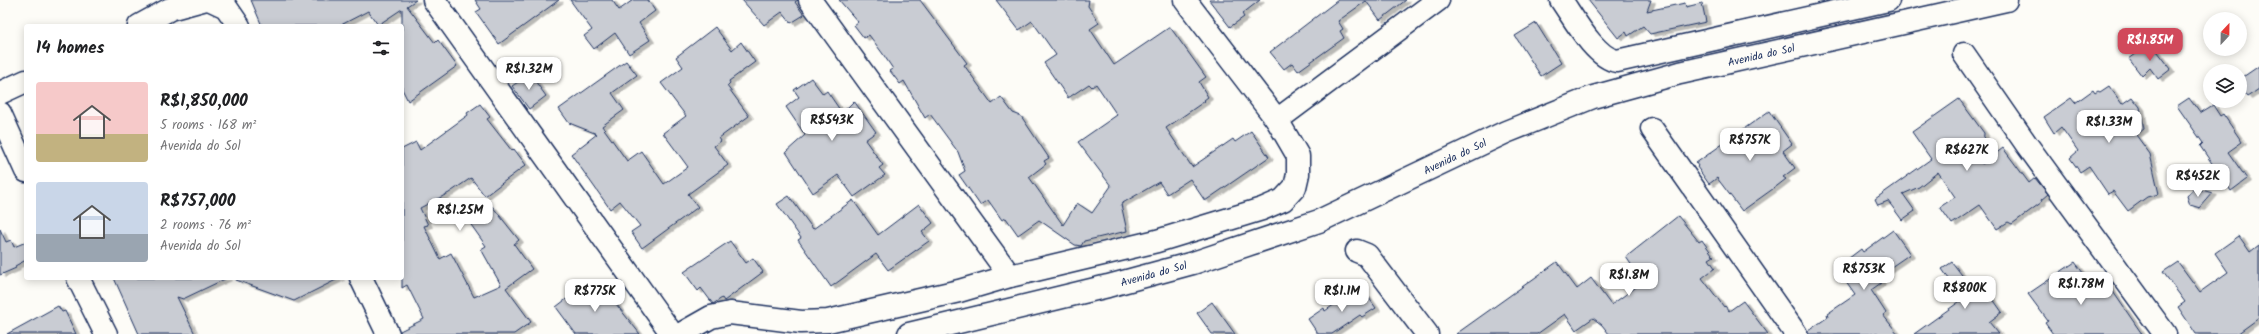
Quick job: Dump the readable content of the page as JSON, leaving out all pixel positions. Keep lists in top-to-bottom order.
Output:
{
  "streets": {
    "street": ["Avenida do Sol"]
  },
  "north": "top",
  "page": {
    "heading": "14 homes",
    "price": [
      "R$1.85M",
      "R$1.32M",
      "R$543K",
      "R$1.33M",
      "R$757K",
      "R$627K",
      "R$452K",
      "R$1.25M",
      "R$753K",
      "R$1.8M",
      "R$1.78M",
      "R$800K",
      "R$775K",
      "R$1.1M"
    ],
    "list": [
      {
        "name": "R$1,850,000",
        "note": "5 rooms · 168 m² · Avenida do Sol"
      },
      {
        "name": "R$757,000",
        "note": "2 rooms · 76 m² · Avenida do Sol"
      }
    ]
  }
}
